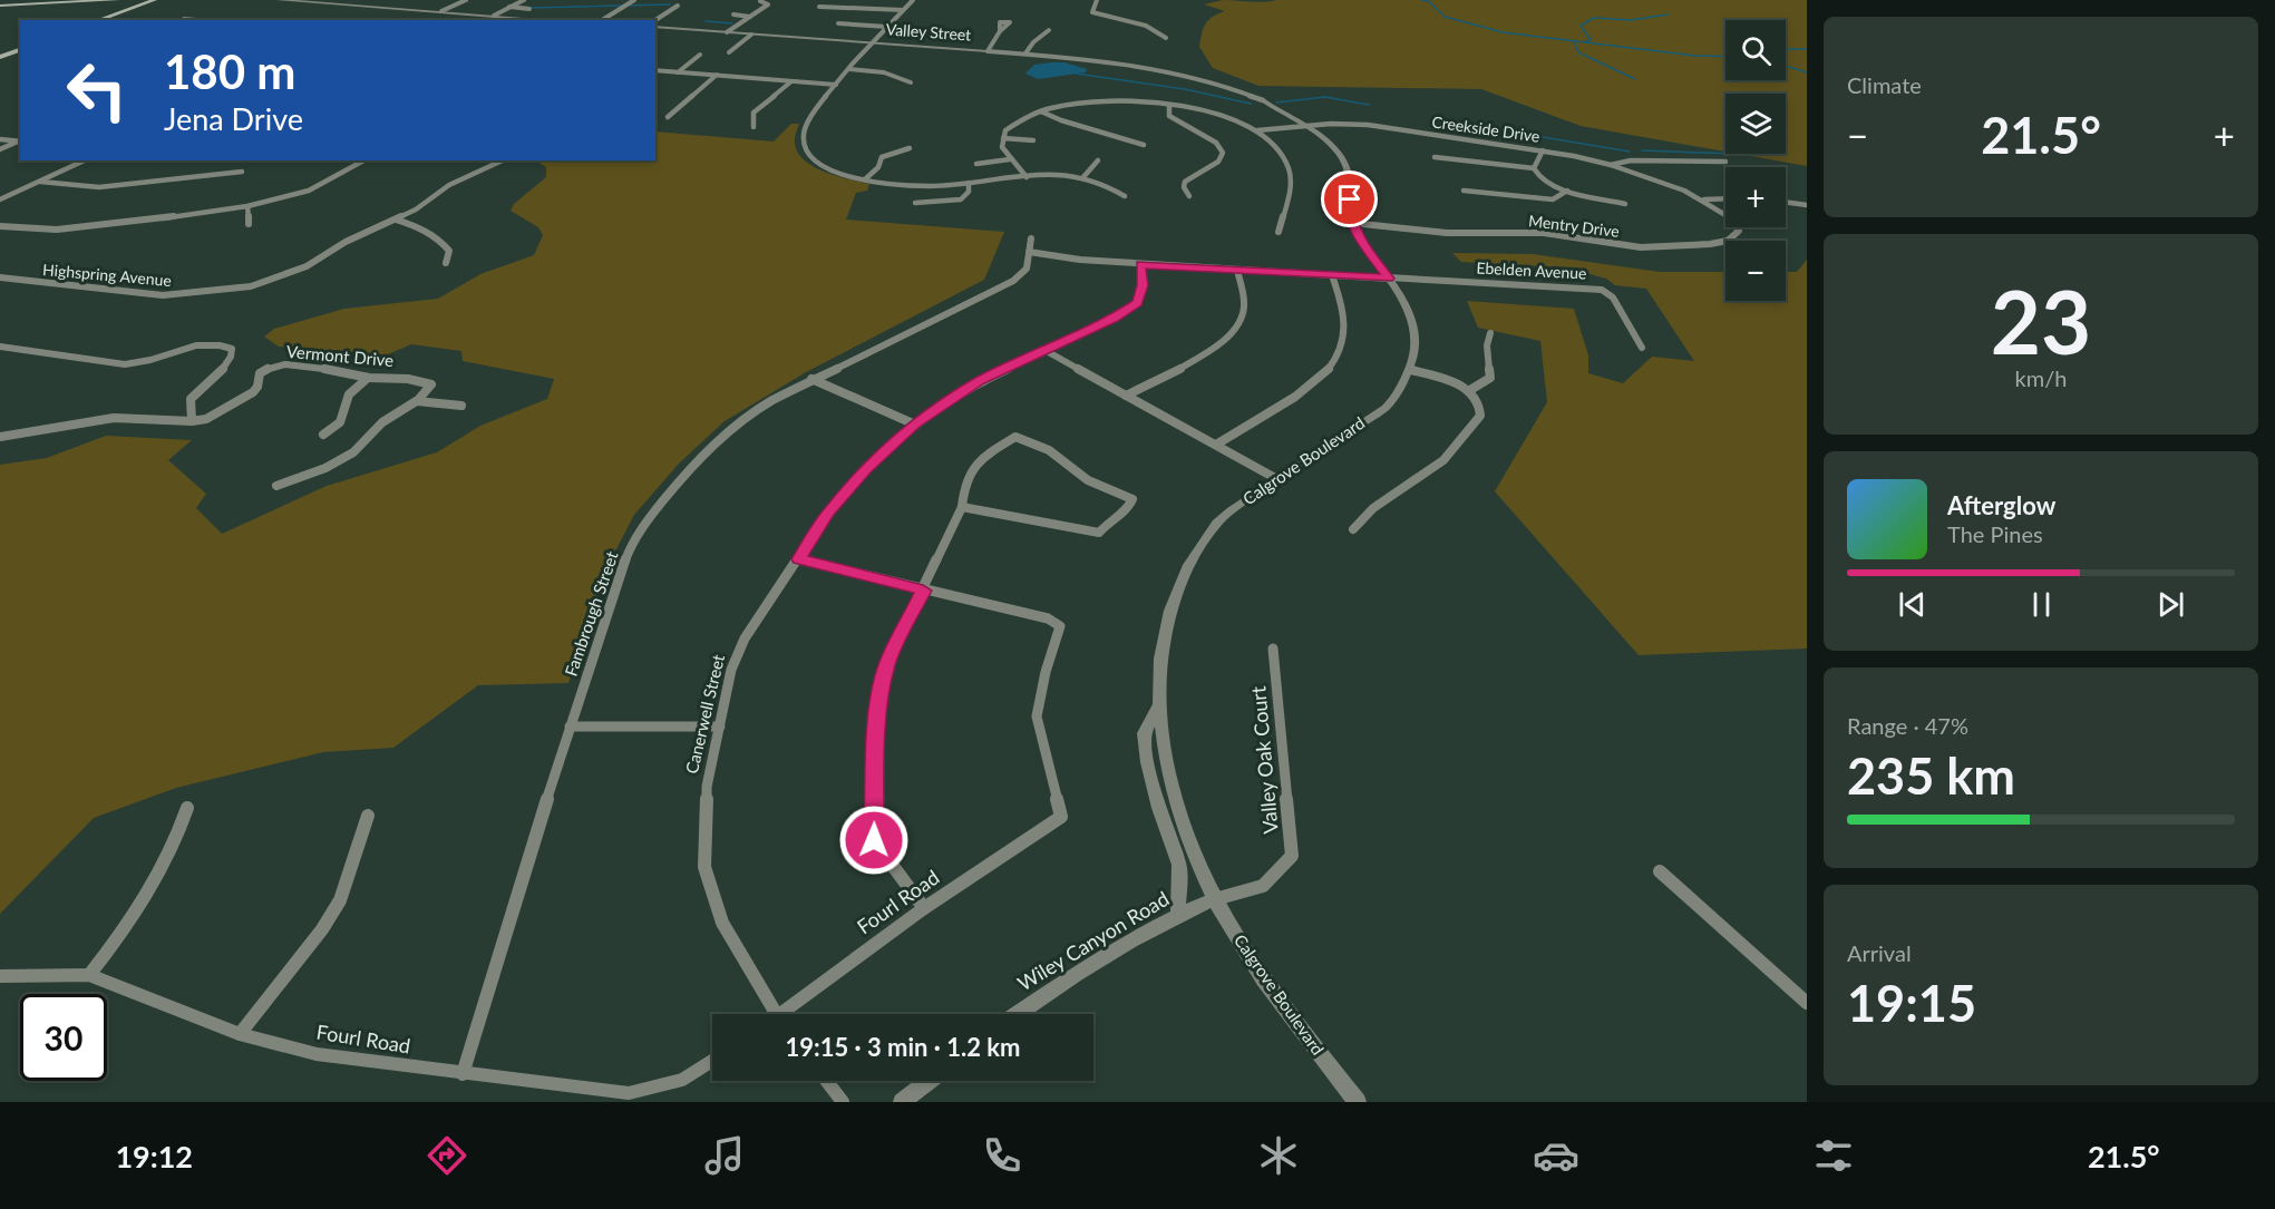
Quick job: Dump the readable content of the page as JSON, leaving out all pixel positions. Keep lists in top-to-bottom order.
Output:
{
  "streets": {
    "street": [
      "Valley Street",
      "Creekside Drive",
      "Mentry Drive",
      "Ebelden Avenue",
      "Highspring Avenue",
      "Vermont Drive",
      "Calgrove Boulevard",
      "Fambrough Street",
      "Canerwell Street",
      "Valley Oak Court",
      "Fourl Road",
      "Wiley Canyon Road"
    ]
  },
  "crossings": [
    ["Valley Street", "Calgrove Boulevard"],
    ["Creekside Drive", "Mentry Drive"],
    ["Creekside Drive", "Calgrove Boulevard"],
    ["Mentry Drive", "Calgrove Boulevard"],
    ["Ebelden Avenue", "Calgrove Boulevard"],
    ["Ebelden Avenue", "Fambrough Street"],
    ["Ebelden Avenue", "Canerwell Street"],
    ["Calgrove Boulevard", "Valley Oak Court"],
    ["Calgrove Boulevard", "Wiley Canyon Road"],
    ["Fambrough Street", "Fourl Road"],
    ["Valley Oak Court", "Wiley Canyon Road"]
  ],
  "page": {
    "tile": [
      "Climate",
      ["23", "km/h"],
      ["Range · 47%", "235 km"],
      ["Arrival", "19:15"]
    ],
    "map_buttons": ["+", "−"],
    "turn": ["180 m", "Jena Drive"],
    "heat": ["−", "21.5°", "+"],
    "song": ["Afterglow", "The Pines"],
    "limit": "30",
    "trip": "19:15 · 3 min · 1.2 km",
    "tabs": ["19:12", "21.5°"]
  }
}
